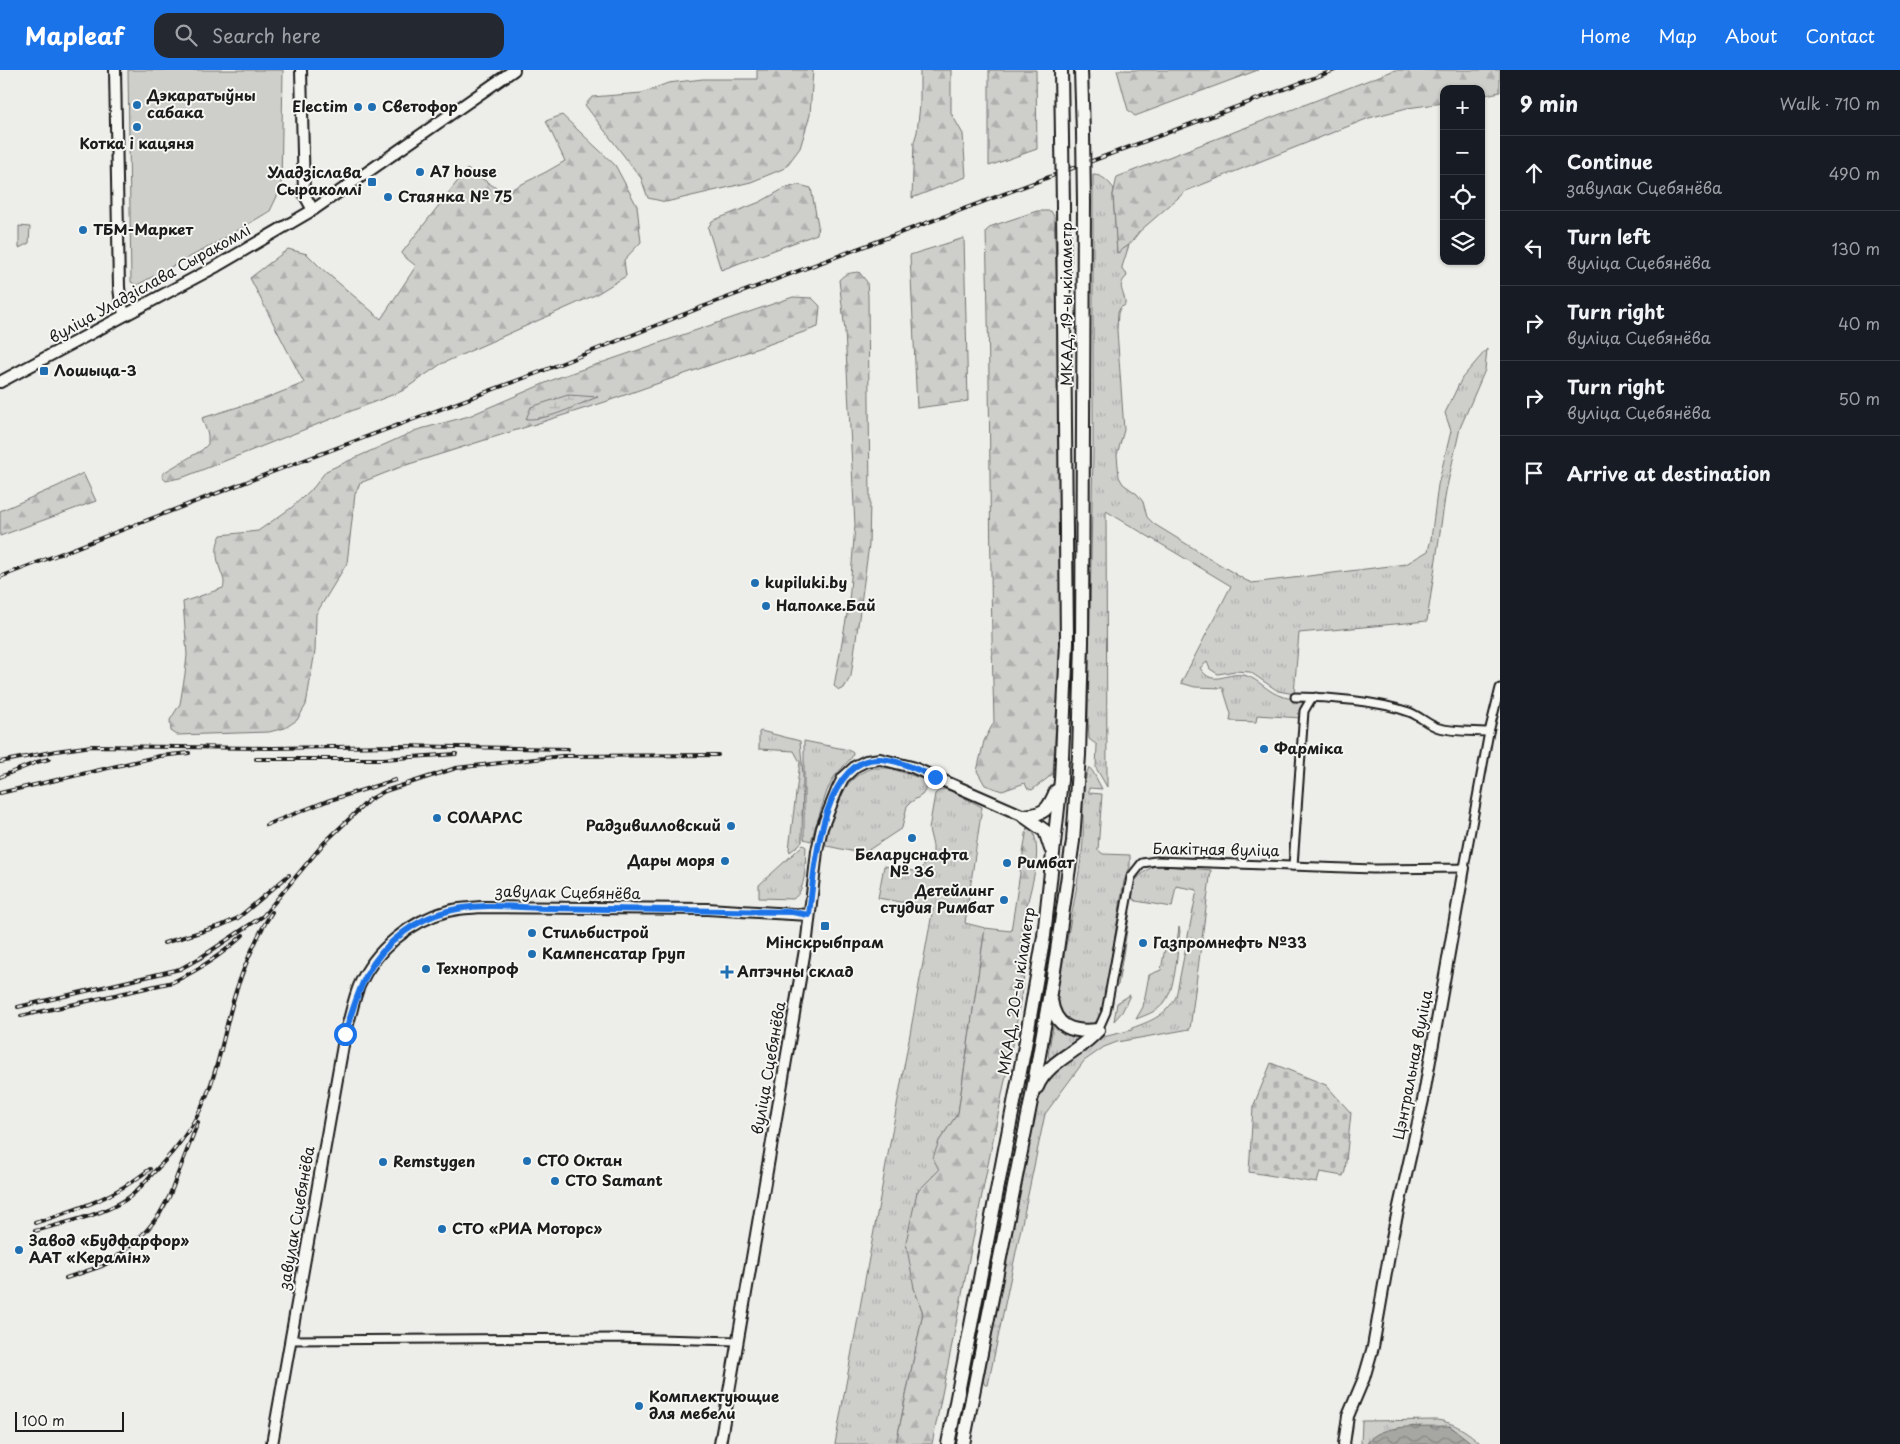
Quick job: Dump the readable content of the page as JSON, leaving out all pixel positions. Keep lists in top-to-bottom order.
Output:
{
  "streets": {
    "highway": ["МКАД, 19-ы кіламетр", "МКАД, 20-ы кіламетр"],
    "street": [
      "вуліца Уладзіслава Сыракомлі",
      "Блакітная вуліца",
      "завулак Сцебянёва",
      "Цэнтральная вуліца",
      "вуліца Сцебянёва"
    ]
  },
  "crossings": [
    ["МКАД, 19-ы кіламетр", "МКАД, 20-ы кіламетр"],
    ["Блакітная вуліца", "Цэнтральная вуліца"],
    ["завулак Сцебянёва", "вуліца Сцебянёва"]
  ],
  "places": {
    "other": [
      "Дэкаратыўны сабака",
      "Electim",
      "Светофор",
      "Котка і кацяня",
      "A7 house",
      "Стаянка № 75",
      "ТБМ-Маркет",
      "kupiluki.by",
      "Наполке.Бай",
      "Фарміка",
      "СОЛАРЛС",
      "Радзивилловский",
      "Беларуснафта № 36",
      "Дары моря",
      "Римбат",
      "Детейлинг студия Римбат",
      "Стильбистрой",
      "Газпромнефть №33",
      "Кампенсатар Груп",
      "Технопроф",
      "СТО Октан",
      "Remstygen",
      "СТО Samant",
      "СТО «РИА Моторс»",
      "Завод «Будфарфор» ААТ «Керамін»",
      "Комплектующие для мебели"
    ],
    "transit": ["Уладзіслава Сыракомлі", "Лошыца-3", "Мінскрыбпрам"],
    "health": ["Аптэчны склад"]
  },
  "scale_bar": "100 m",
  "page": {
    "header": "Mapleaf",
    "search": "Search here",
    "nav": [
      "Home",
      "Map",
      "About",
      "Contact"
    ],
    "heading": ["9 min", "Walk · 710 m"],
    "map_buttons": ["+", "−"],
    "list": [
      ["Continue", "завулак Сцебянёва", "490 m"],
      ["Turn left", "вуліца Сцебянёва", "130 m"],
      ["Turn right", "вуліца Сцебянёва", "40 m"],
      ["Turn right", "вуліца Сцебянёва", "50 m"],
      "Arrive at destination"
    ],
    "scale": "100 m"
  }
}
